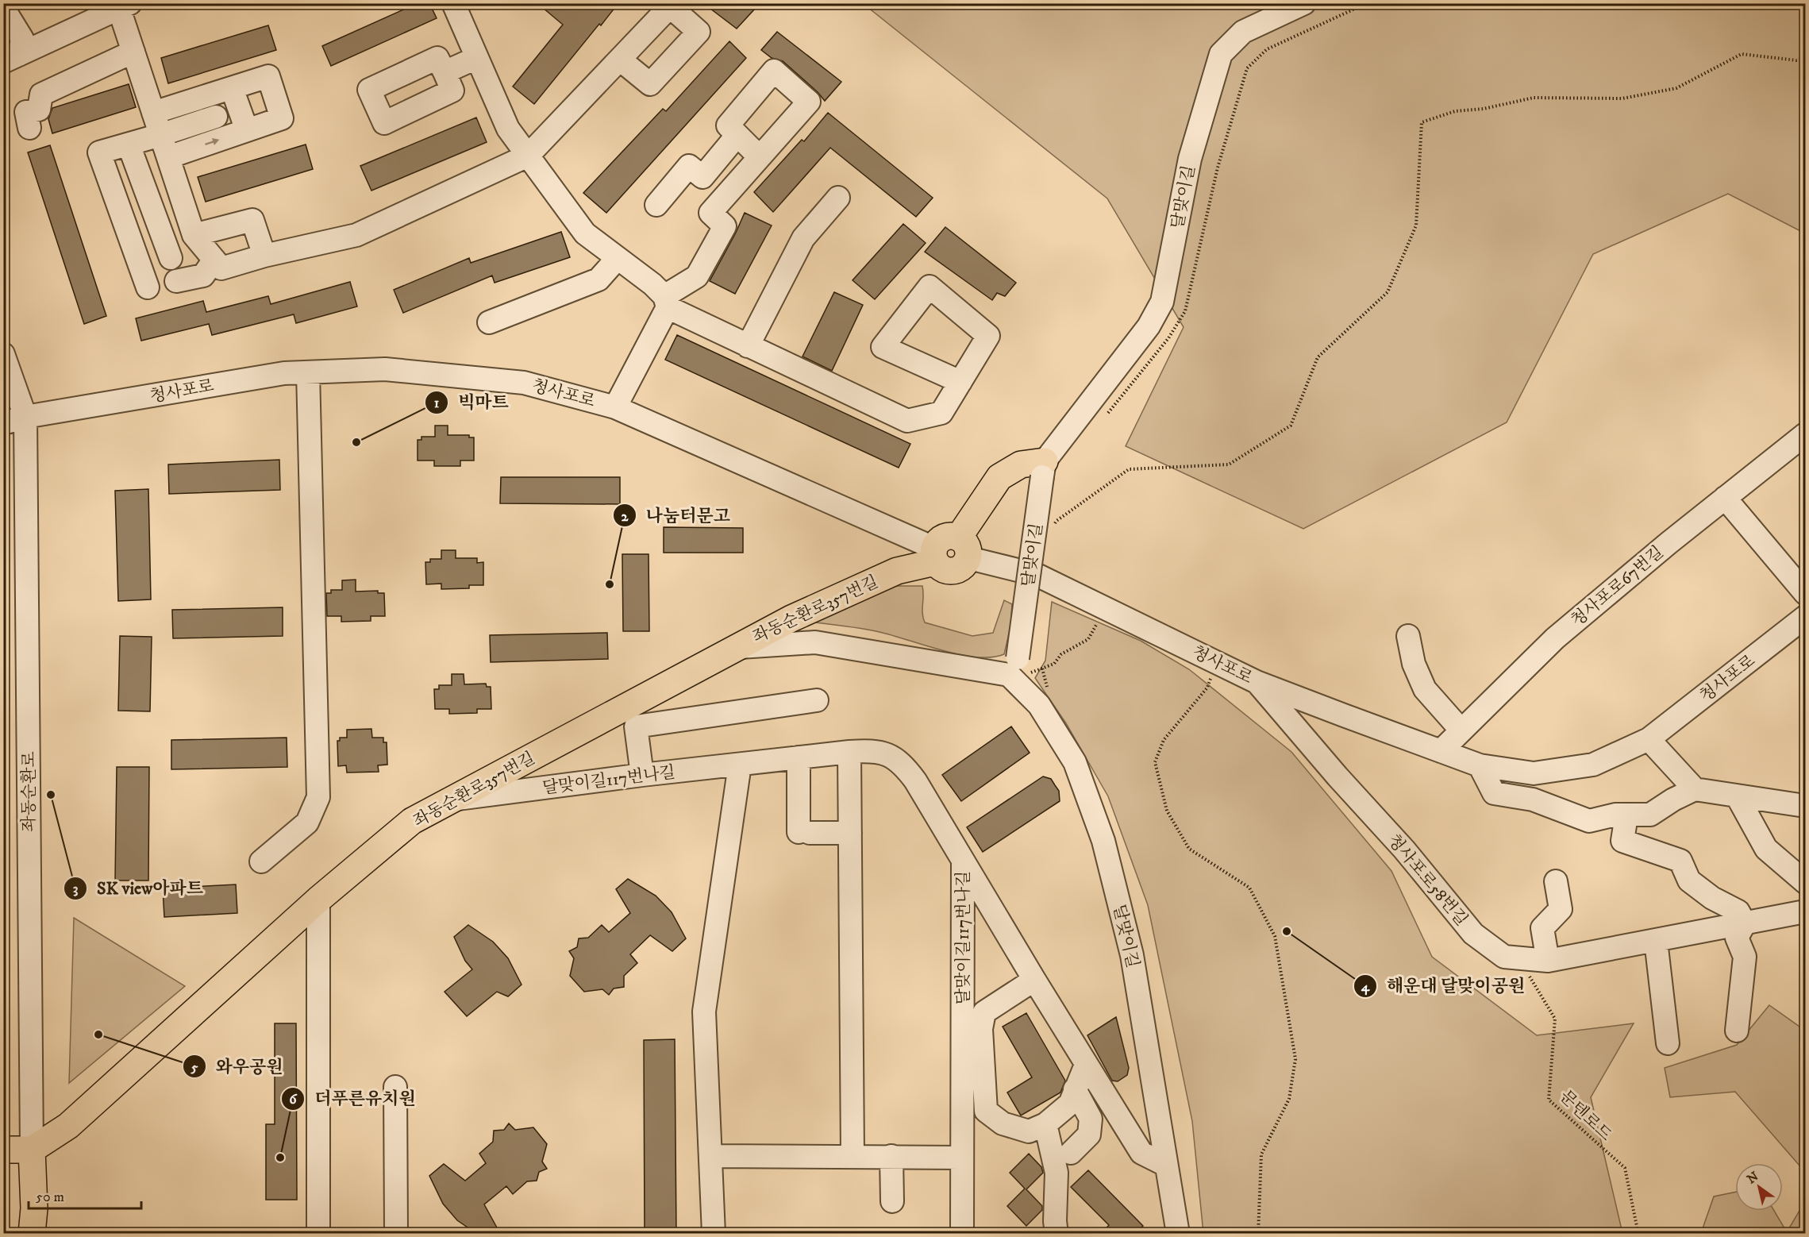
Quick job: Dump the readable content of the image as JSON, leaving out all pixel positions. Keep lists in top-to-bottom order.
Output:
{
  "streets": {
    "main road": ["좌동순환로357번길", "좌동순환로"],
    "street": [
      "달맞이길",
      "청사포로",
      "청사포로67번길",
      "달맞이길117번나길",
      "청사포로58번길"
    ],
    "path": ["문텐로드"]
  },
  "crossings": [
    ["청사포로", "청사포로67번길"],
    ["청사포로", "좌동순환로357번길"],
    ["청사포로", "좌동순환로"],
    ["청사포로", "청사포로58번길"],
    ["좌동순환로357번길", "달맞이길117번나길"],
    ["좌동순환로357번길", "좌동순환로"],
    ["청사포로58번길", "문텐로드"]
  ],
  "places": [
    "빅마트",
    "나눔터문고",
    "SK view아파트",
    "해운대 달맞이공원",
    "와우공원",
    "더푸른유치원"
  ],
  "scale_bar": "50 m",
  "north": "top left"
}
